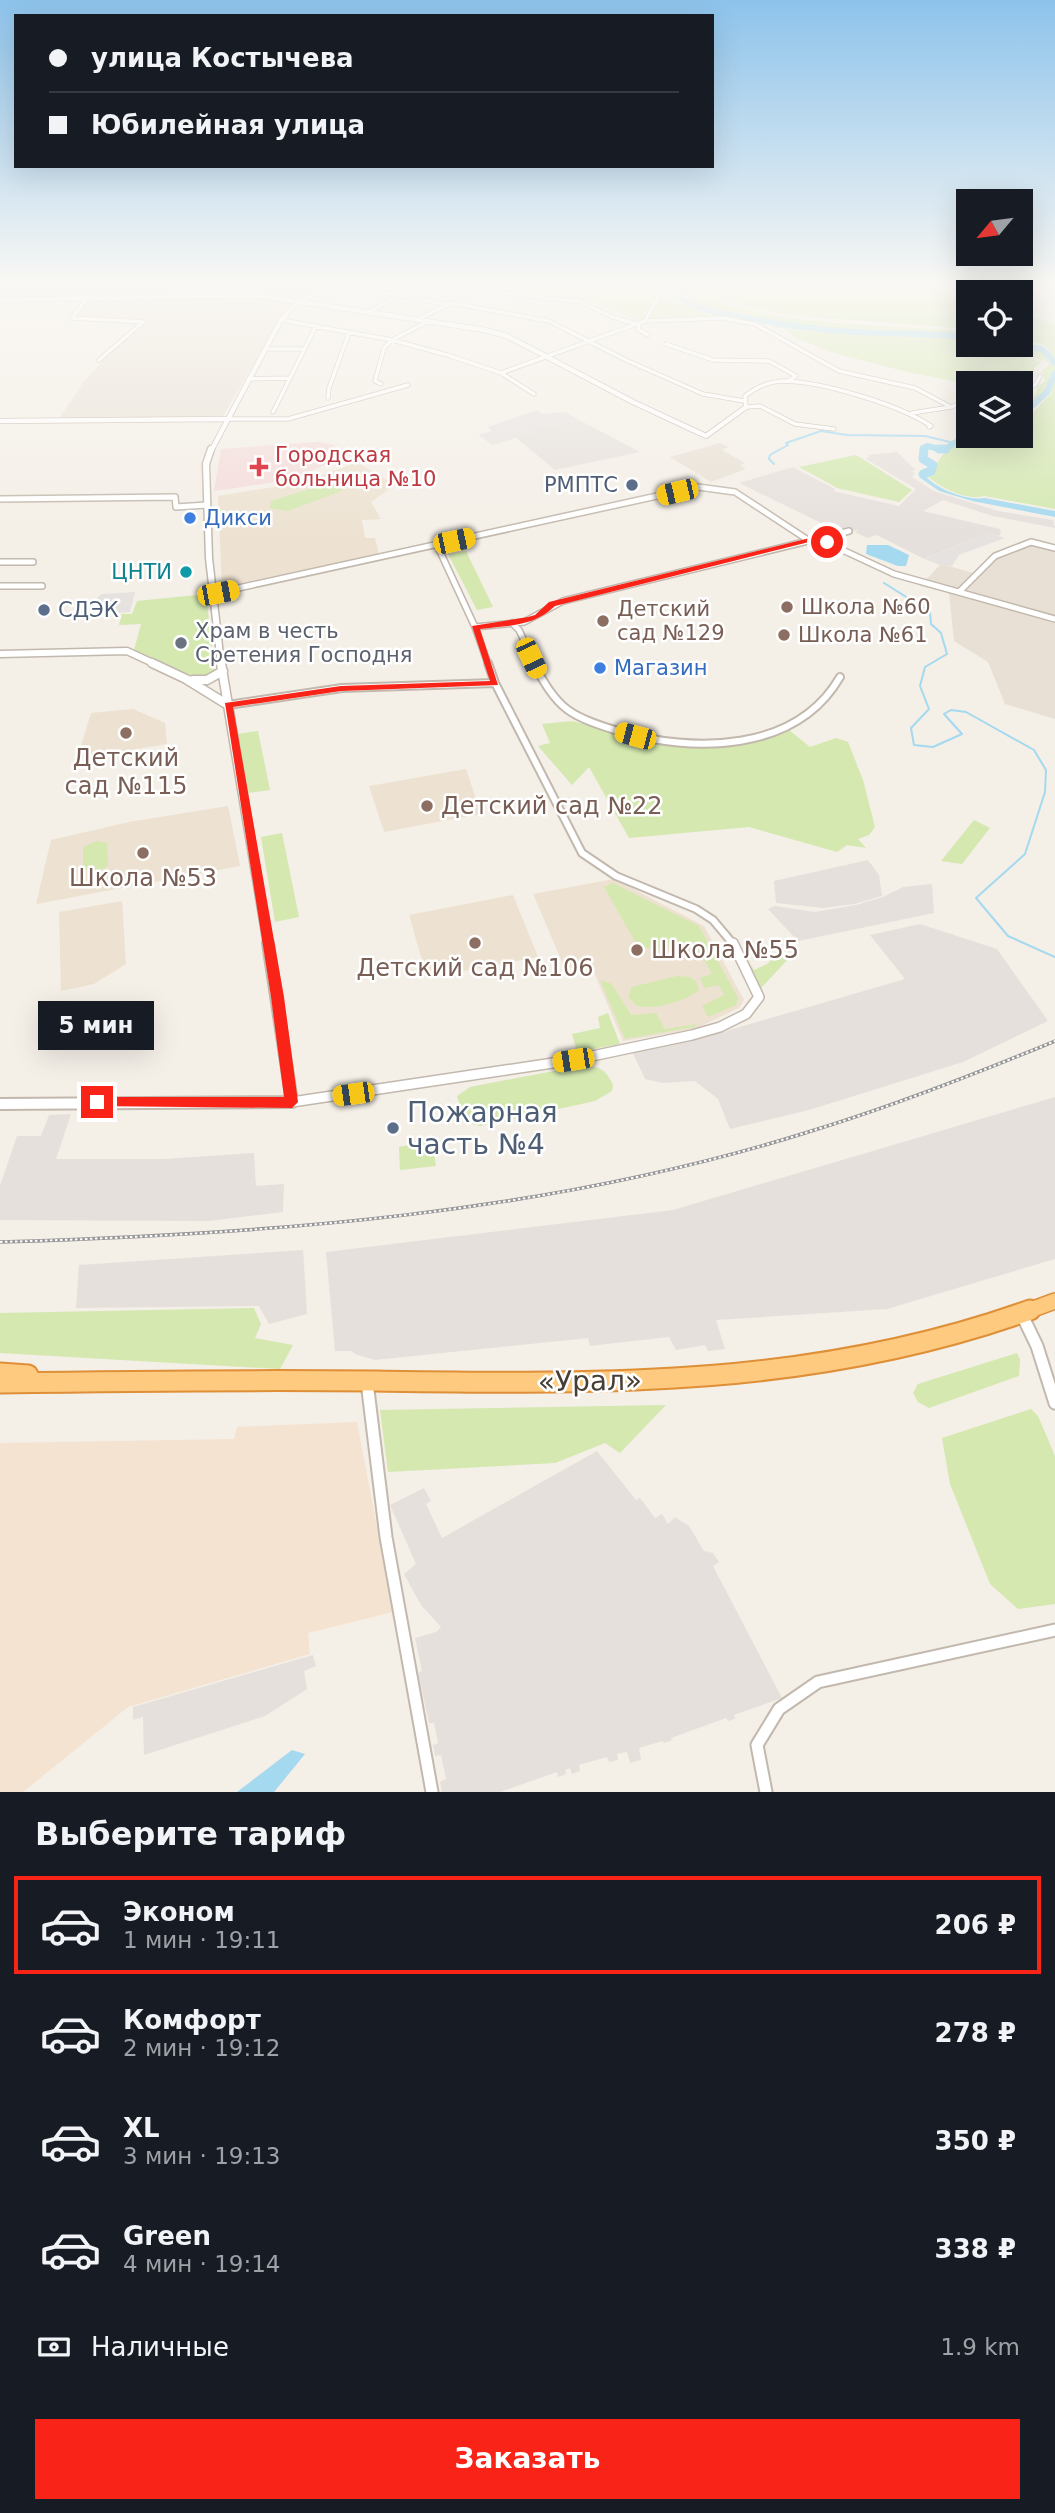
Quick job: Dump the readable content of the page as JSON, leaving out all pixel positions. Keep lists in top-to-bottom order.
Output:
{
  "streets": {
    "highway": ["«Урал»"]
  },
  "places": {
    "health": ["Городская больница №10"],
    "other": [
      "РМПТС",
      "Дикси",
      "ЦНТИ",
      "Школа №60",
      "СДЭК",
      "Детский сад №129",
      "Школа №61",
      "Храм в честь Сретения Господня",
      "Магазин",
      "Детский сад №115",
      "Детский сад №22",
      "Школа №53",
      "Детский сад №106",
      "Школа №55",
      "Пожарная часть №4"
    ]
  },
  "north": "bottom left",
  "page": {
    "banner": ["улица Костычева", "Юбилейная улица"],
    "bubble": "5 мин",
    "heading": "Выберите тариф",
    "list": [
      {
        "name": "Эконом",
        "note": "1 мин · 19:11",
        "value": "206 ₽"
      },
      {
        "name": "Комфорт",
        "note": "2 мин · 19:12",
        "value": "278 ₽"
      },
      {
        "name": "XL",
        "note": "3 мин · 19:13",
        "value": "350 ₽"
      },
      {
        "name": "Green",
        "note": "4 мин · 19:14",
        "value": "338 ₽"
      }
    ],
    "pay": ["Наличные", "1.9 km"],
    "buttons": "Заказать"
  }
}
